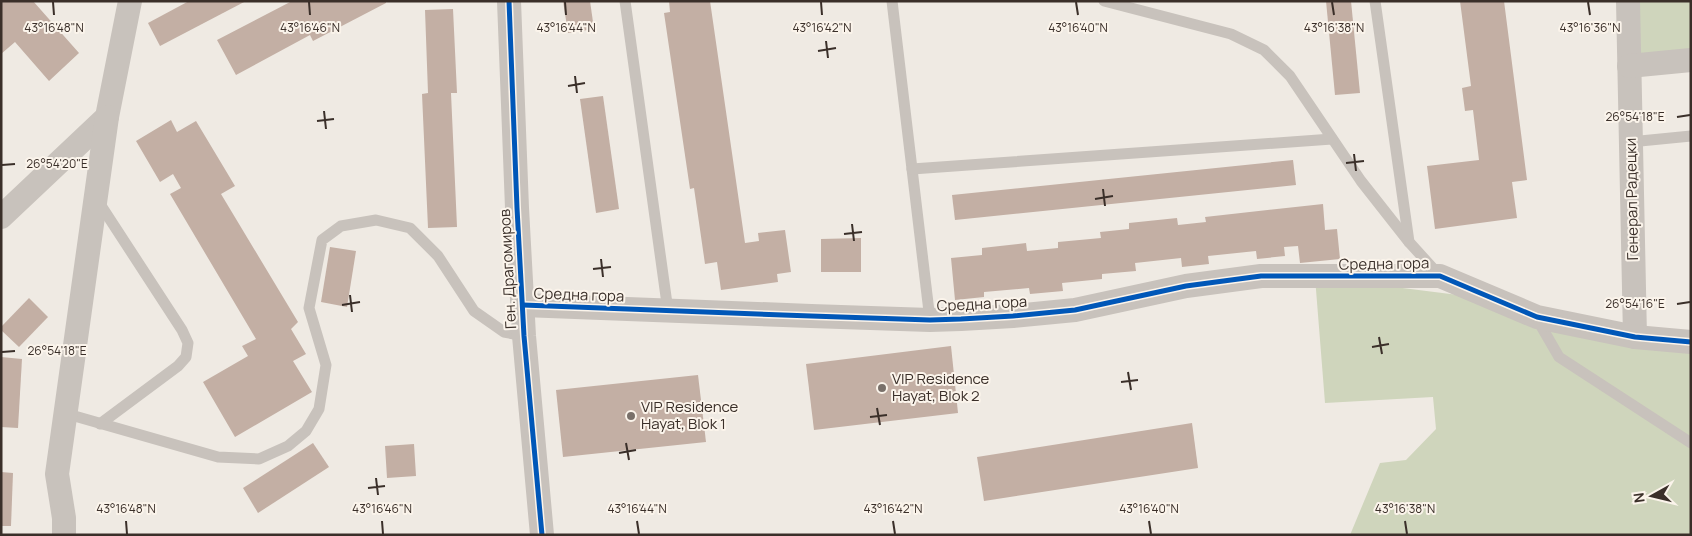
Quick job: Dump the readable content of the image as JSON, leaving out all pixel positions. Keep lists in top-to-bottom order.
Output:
{
  "streets": {
    "street": ["Генерал Радецки", "Средна гора", "Ген. Драгомиров"]
  },
  "crossings": [
    ["Средна гора", "Ген. Драгомиров"]
  ],
  "places": ["VIP Residence Hayat, Blok 2", "VIP Residence Hayat, Blok 1"],
  "north": "left",
  "coordinates": [
    "43°16'48\"N",
    "43°16'46\"N",
    "43°16'44\"N",
    "43°16'42\"N",
    "43°16'40\"N",
    "43°16'38\"N",
    "43°16'36\"N",
    "26°54'18\"E",
    "26°54'20\"E",
    "26°54'16\"E"
  ]
}
